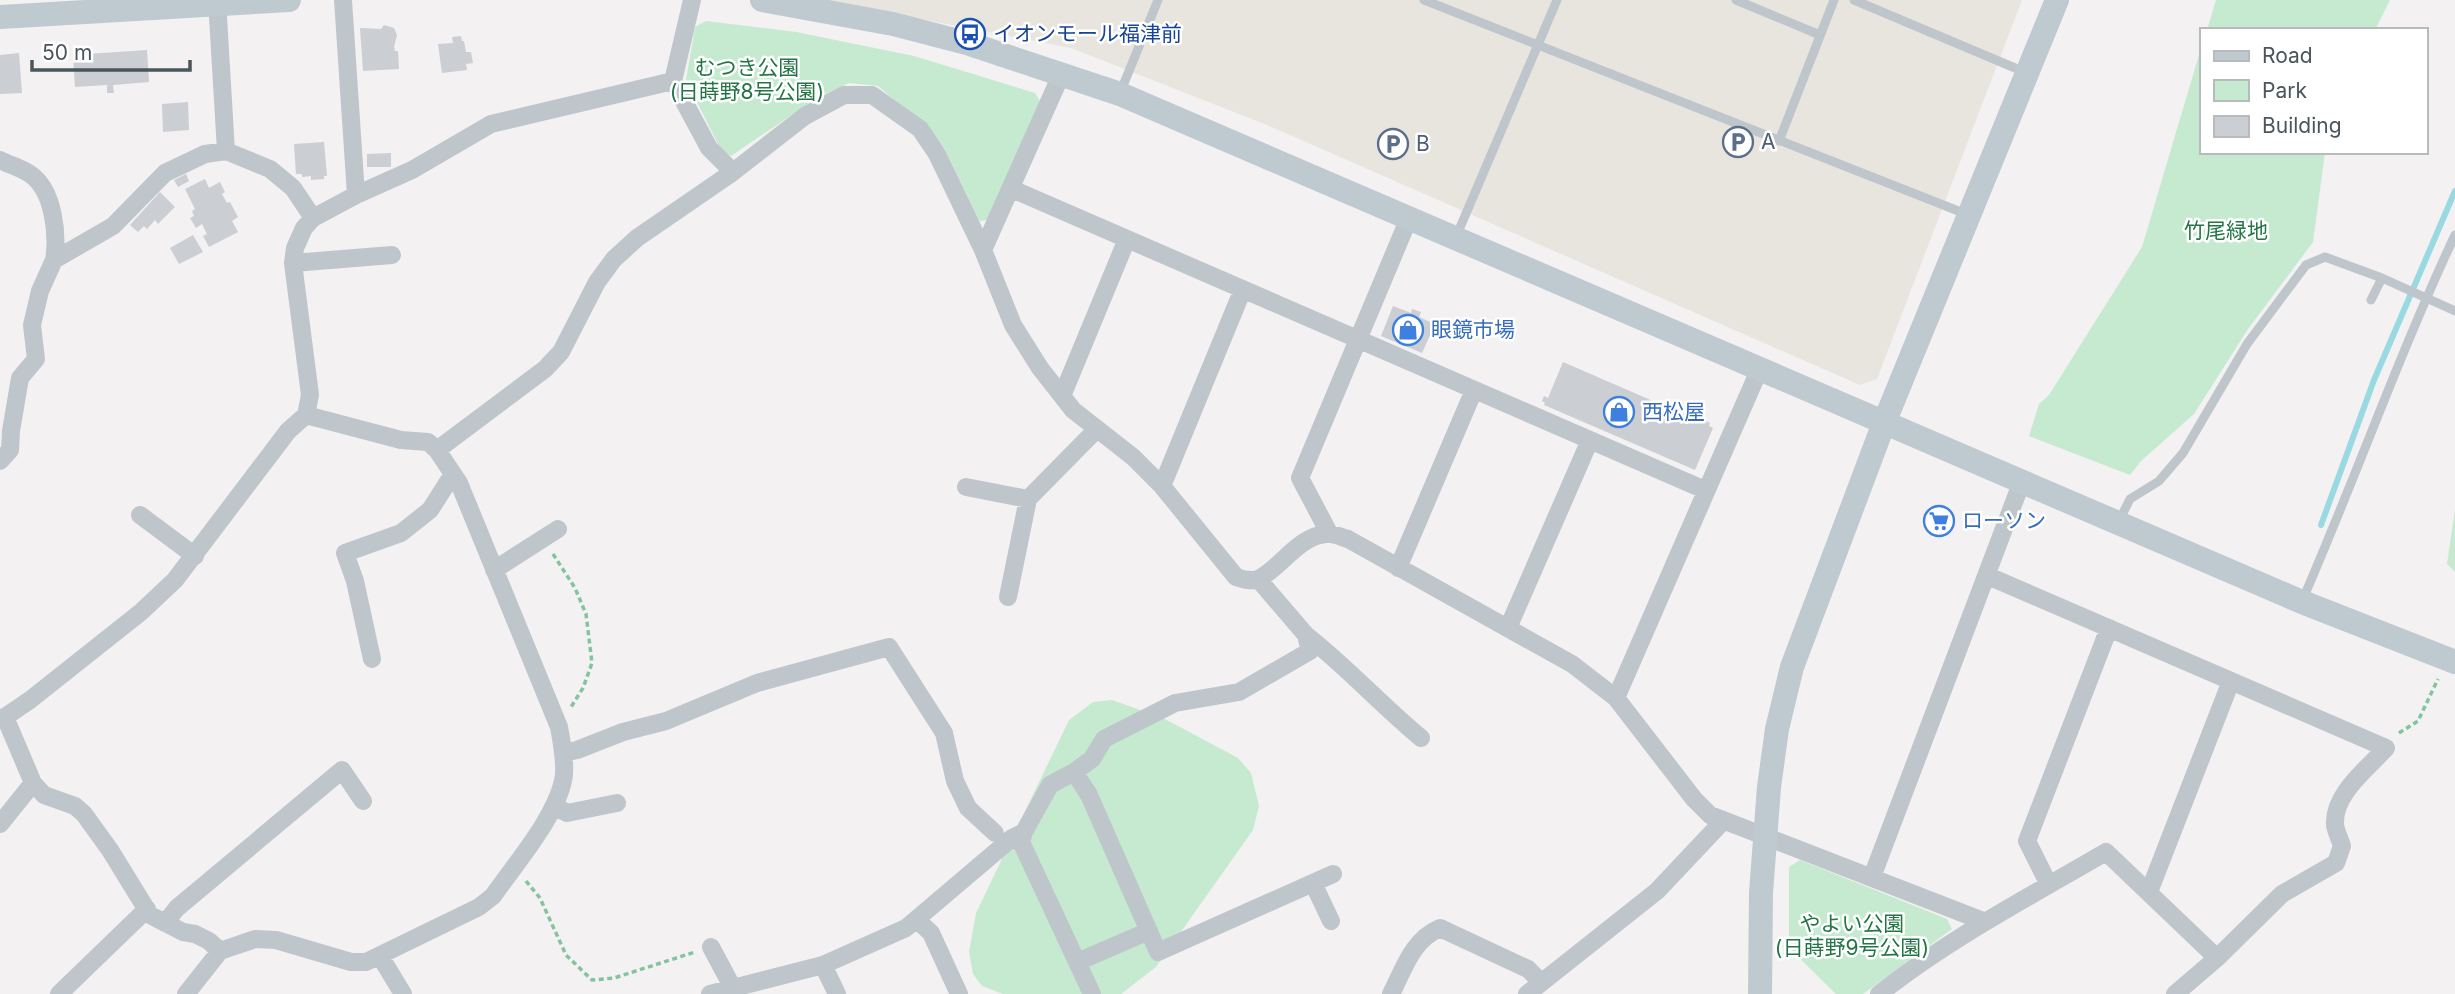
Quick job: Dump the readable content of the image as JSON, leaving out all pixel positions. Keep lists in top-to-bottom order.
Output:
{
  "parks": ["むつき公園 (日蒔野8号公園)", "竹尾緑地", "やよい公園 (日蒔野9号公園)"],
  "places": {
    "bus stop": ["イオンモール福津前"],
    "parking": ["A", "B"],
    "shop": ["眼鏡市場", "西松屋"],
    "supermarket": ["ローソン"]
  },
  "legend": ["Road", "Park", "Building"],
  "scale_bar": "50 m"
}
